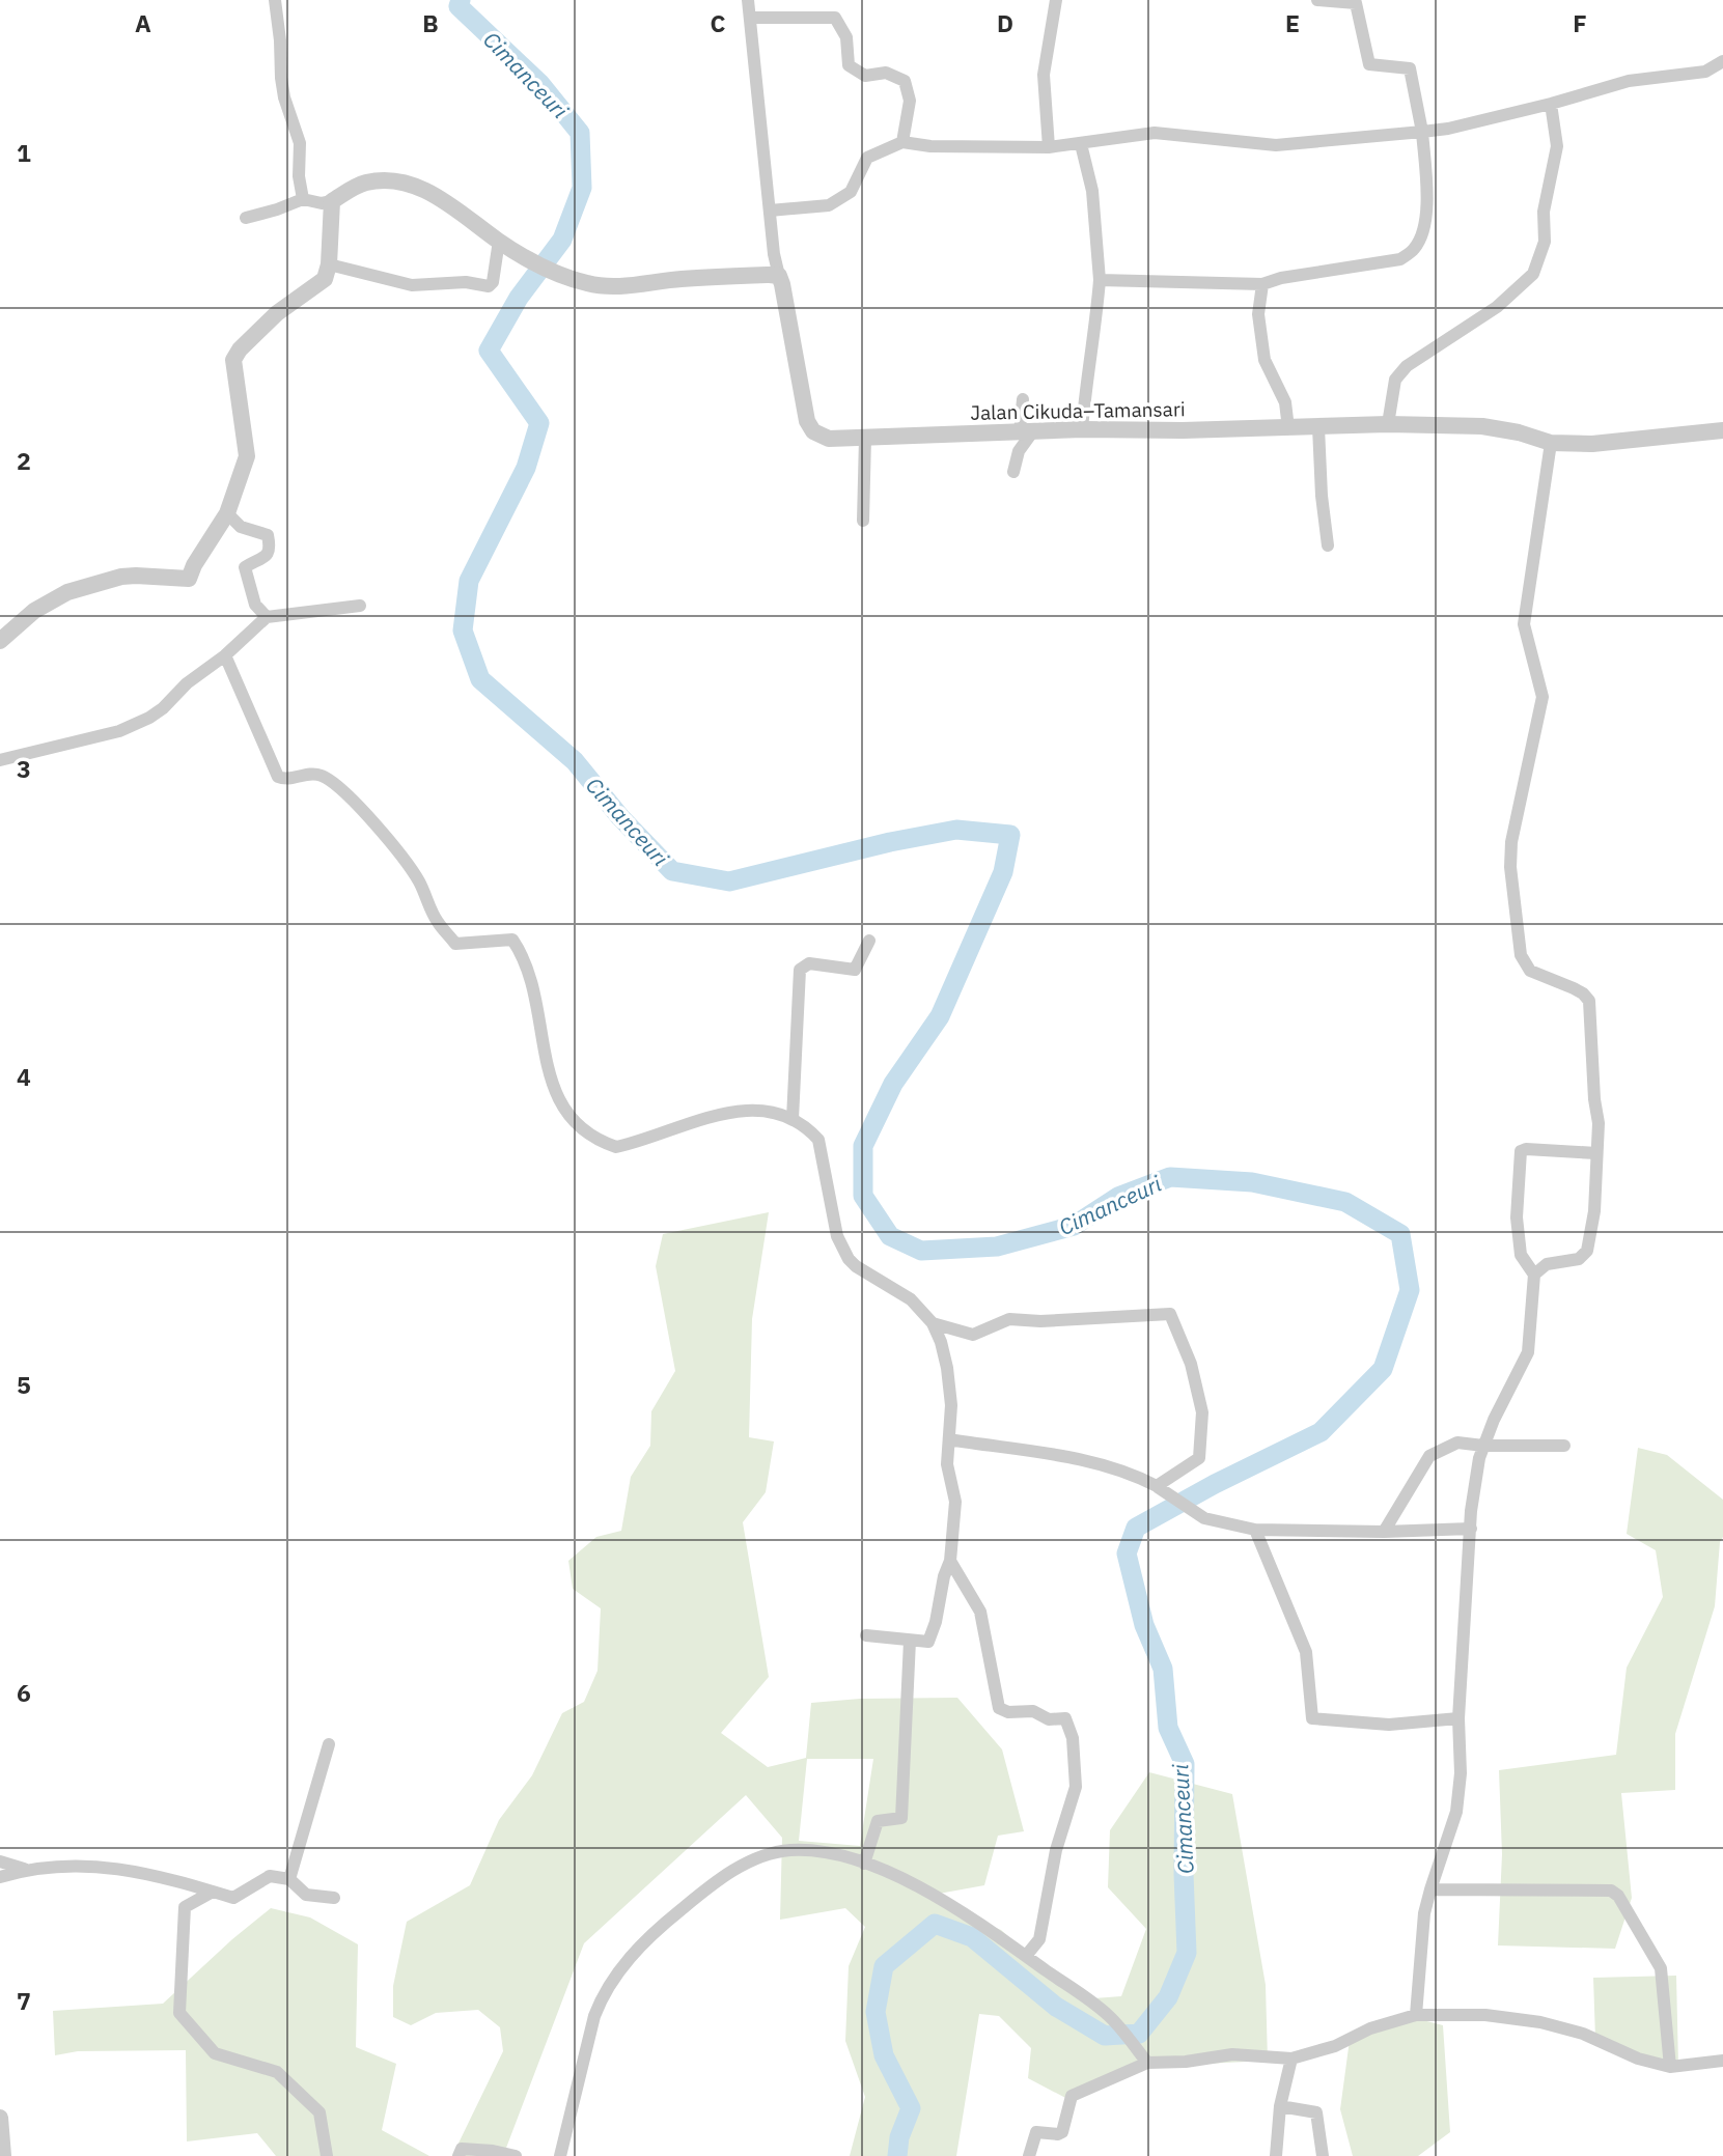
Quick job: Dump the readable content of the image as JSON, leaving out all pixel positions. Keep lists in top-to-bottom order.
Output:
{
  "streets": {
    "street": ["Jalan Cikuda–Tamansari"]
  },
  "water": ["Cimanceuri"],
  "grid": {
    "columns": [
      "A",
      "B",
      "C",
      "D",
      "E",
      "F"
    ],
    "rows": [
      "1",
      "2",
      "3",
      "4",
      "5",
      "6",
      "7"
    ]
  }
}
